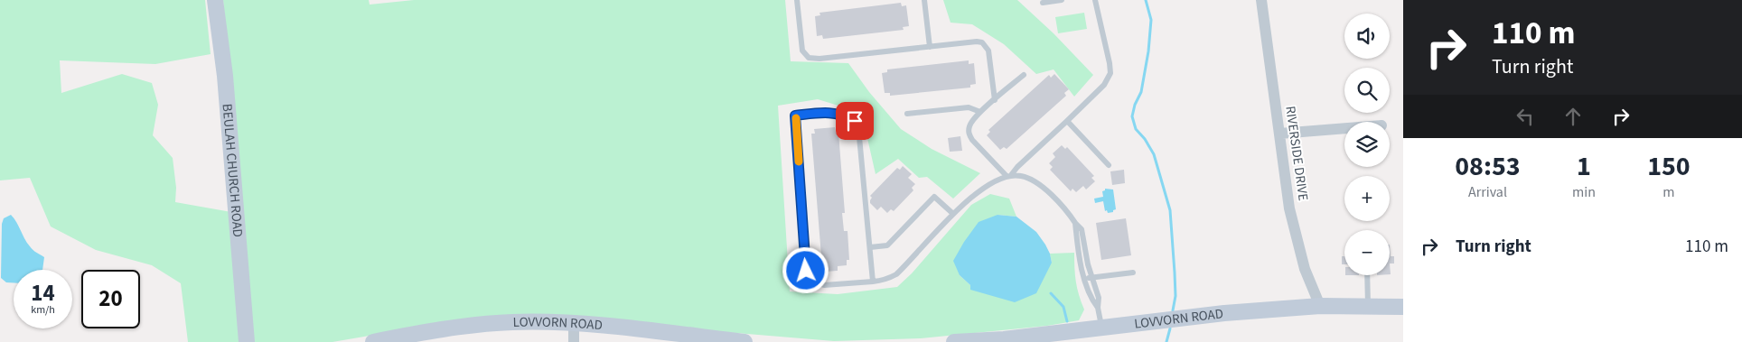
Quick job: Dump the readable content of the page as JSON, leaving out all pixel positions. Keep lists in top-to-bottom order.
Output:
{
  "streets": {
    "street": ["RIVERSIDE DRIVE", "BEULAH CHURCH ROAD", "LOVVORN ROAD"]
  },
  "crossings": [
    ["RIVERSIDE DRIVE", "LOVVORN ROAD"]
  ],
  "page": {
    "turn": ["110 m", "Turn right"],
    "map_buttons": ["+", "−"],
    "eta": [
      "08:53",
      "Arrival",
      "1",
      "min",
      "150",
      "m"
    ],
    "list": [
      {
        "name": "Turn right",
        "value": "110 m"
      }
    ],
    "speed": "14 km/h",
    "limit": "20"
  }
}
